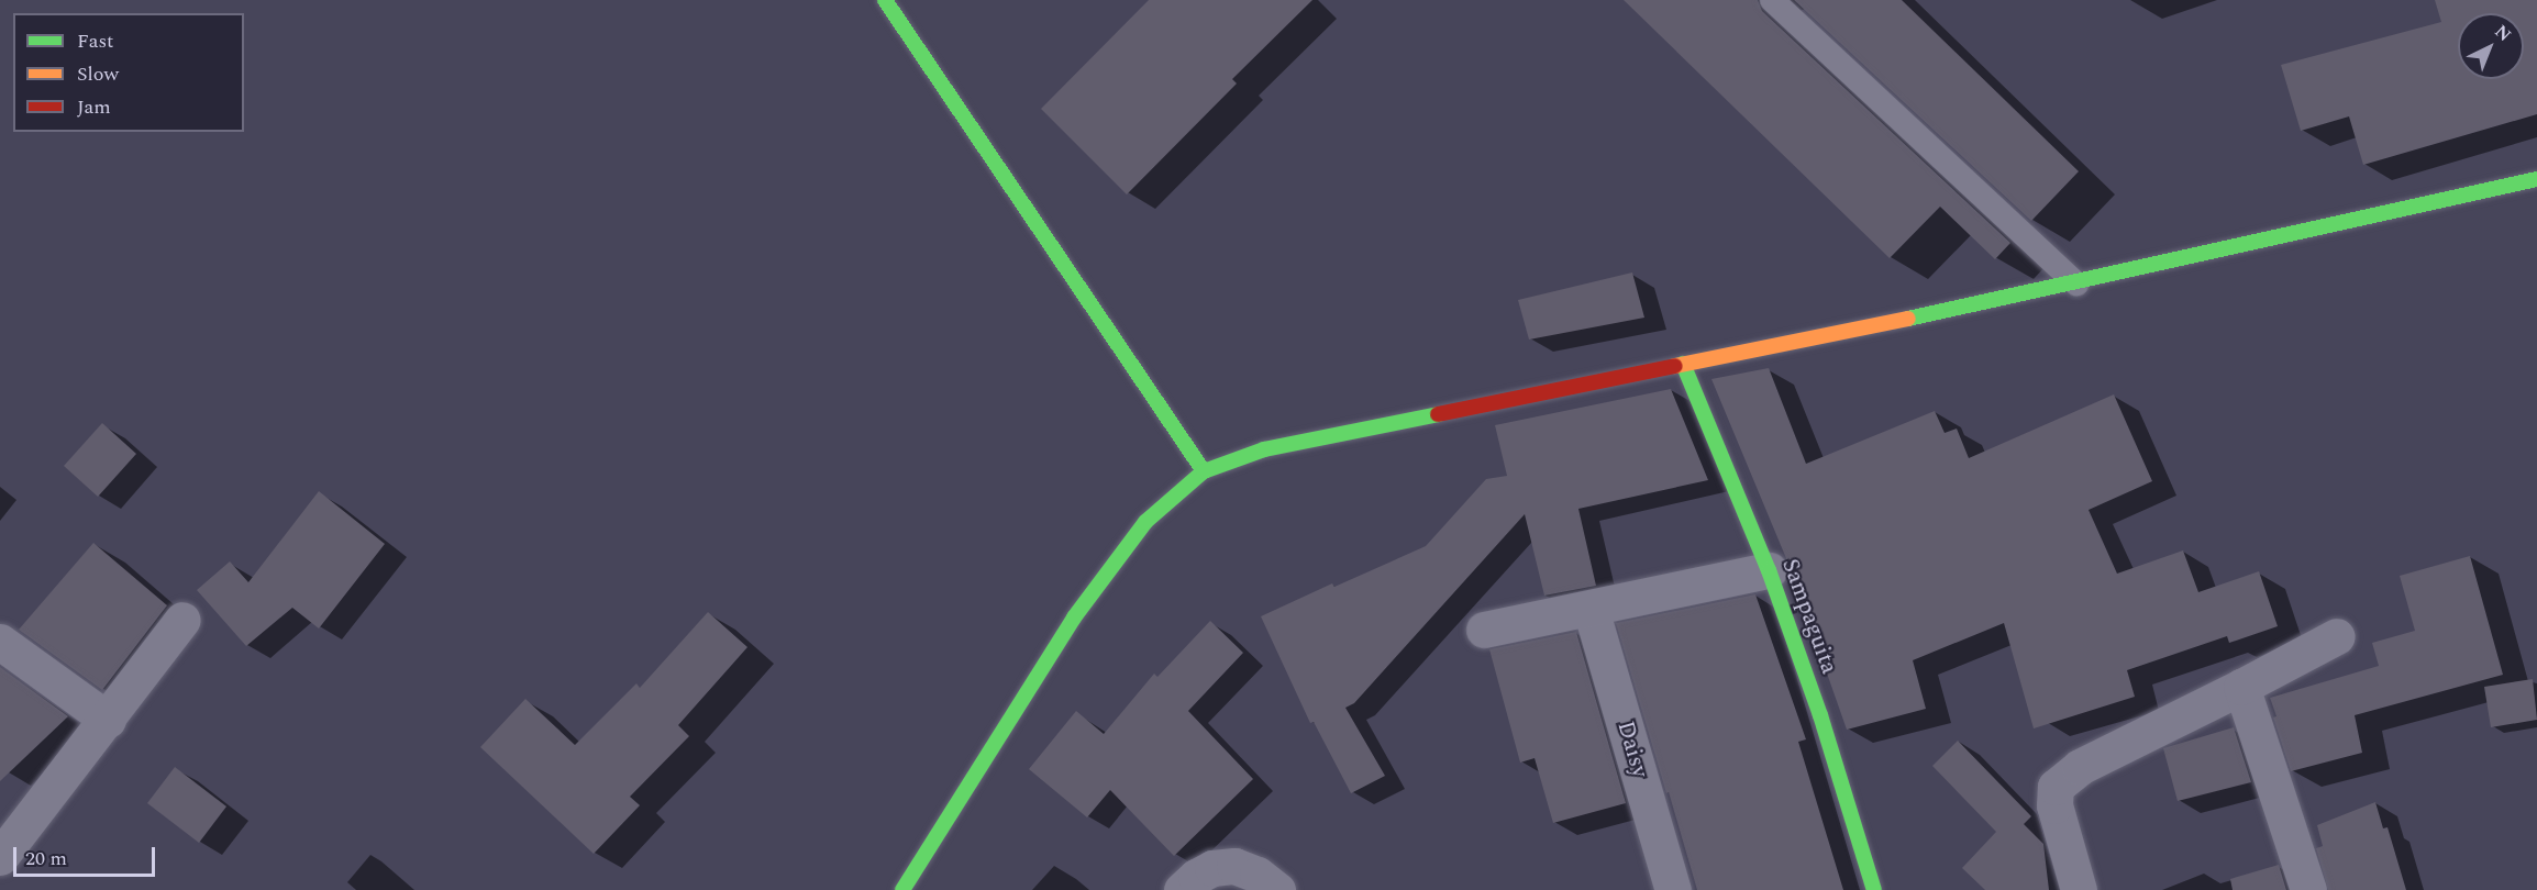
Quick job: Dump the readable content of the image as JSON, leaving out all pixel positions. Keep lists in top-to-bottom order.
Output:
{
  "streets": {
    "street": ["Sampaguita", "Daisy"]
  },
  "legend": ["Fast", "Slow", "Jam"],
  "scale_bar": "20 m",
  "north": "top right"
}
